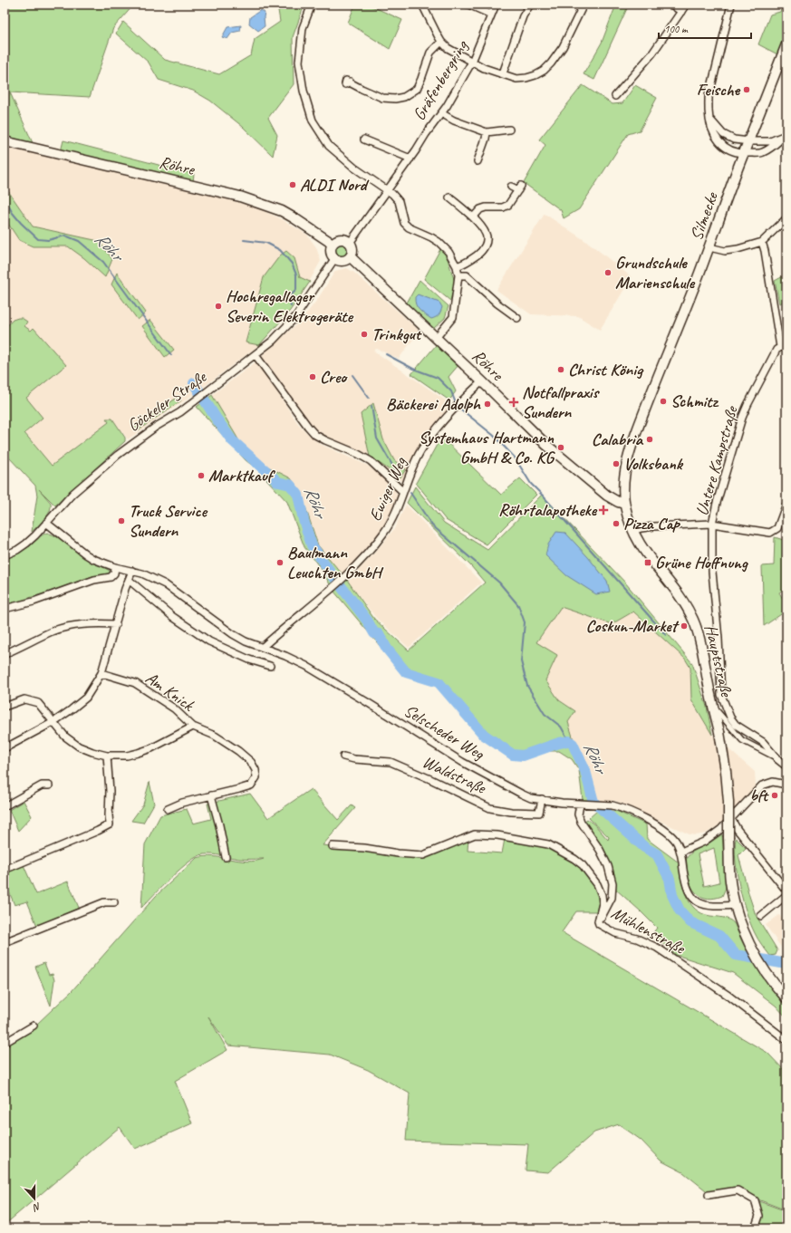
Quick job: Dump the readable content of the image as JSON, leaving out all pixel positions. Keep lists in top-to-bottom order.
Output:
{
  "streets": {
    "main road": ["Röhre", "Silmecke", "Hauptstraße"],
    "street": [
      "Gräfenbergring",
      "Göckeler Straße",
      "Untere Kampstraße",
      "Ewiger Weg",
      "Am Knick",
      "Selscheder Weg",
      "Waldstraße",
      "Mühlenstraße"
    ]
  },
  "crossings": [
    ["Gräfenbergring", "Röhre"],
    ["Gräfenbergring", "Göckeler Straße"],
    ["Röhre", "Silmecke"],
    ["Röhre", "Göckeler Straße"],
    ["Röhre", "Ewiger Weg"],
    ["Röhre", "Hauptstraße"],
    ["Silmecke", "Hauptstraße"],
    ["Göckeler Straße", "Selscheder Weg"],
    ["Ewiger Weg", "Selscheder Weg"],
    ["Hauptstraße", "Selscheder Weg"],
    ["Selscheder Weg", "Waldstraße"],
    ["Selscheder Weg", "Mühlenstraße"]
  ],
  "water": ["Röhr"],
  "places": {
    "other": [
      "Feische",
      "ALDI Nord",
      "Grundschule Marienschule",
      "Hochregallager Severin Elektrogeräte",
      "Trinkgut",
      "Christ König",
      "Creo",
      "Schmitz",
      "Bäckerei Adolph",
      "Calabria",
      "Systemhaus Hartmann GmbH & Co. KG",
      "Volksbank",
      "Marktkauf",
      "Truck Service Sundern",
      "Pizza Cap",
      "Baulmann Leuchten GmbH",
      "Coskun-Market",
      "bft"
    ],
    "health": ["Notfallpraxis Sundern", "Röhrtalapotheke"],
    "transit": ["Grüne Hoffnung"]
  },
  "scale_bar": "100 m",
  "north": "bottom"
}
